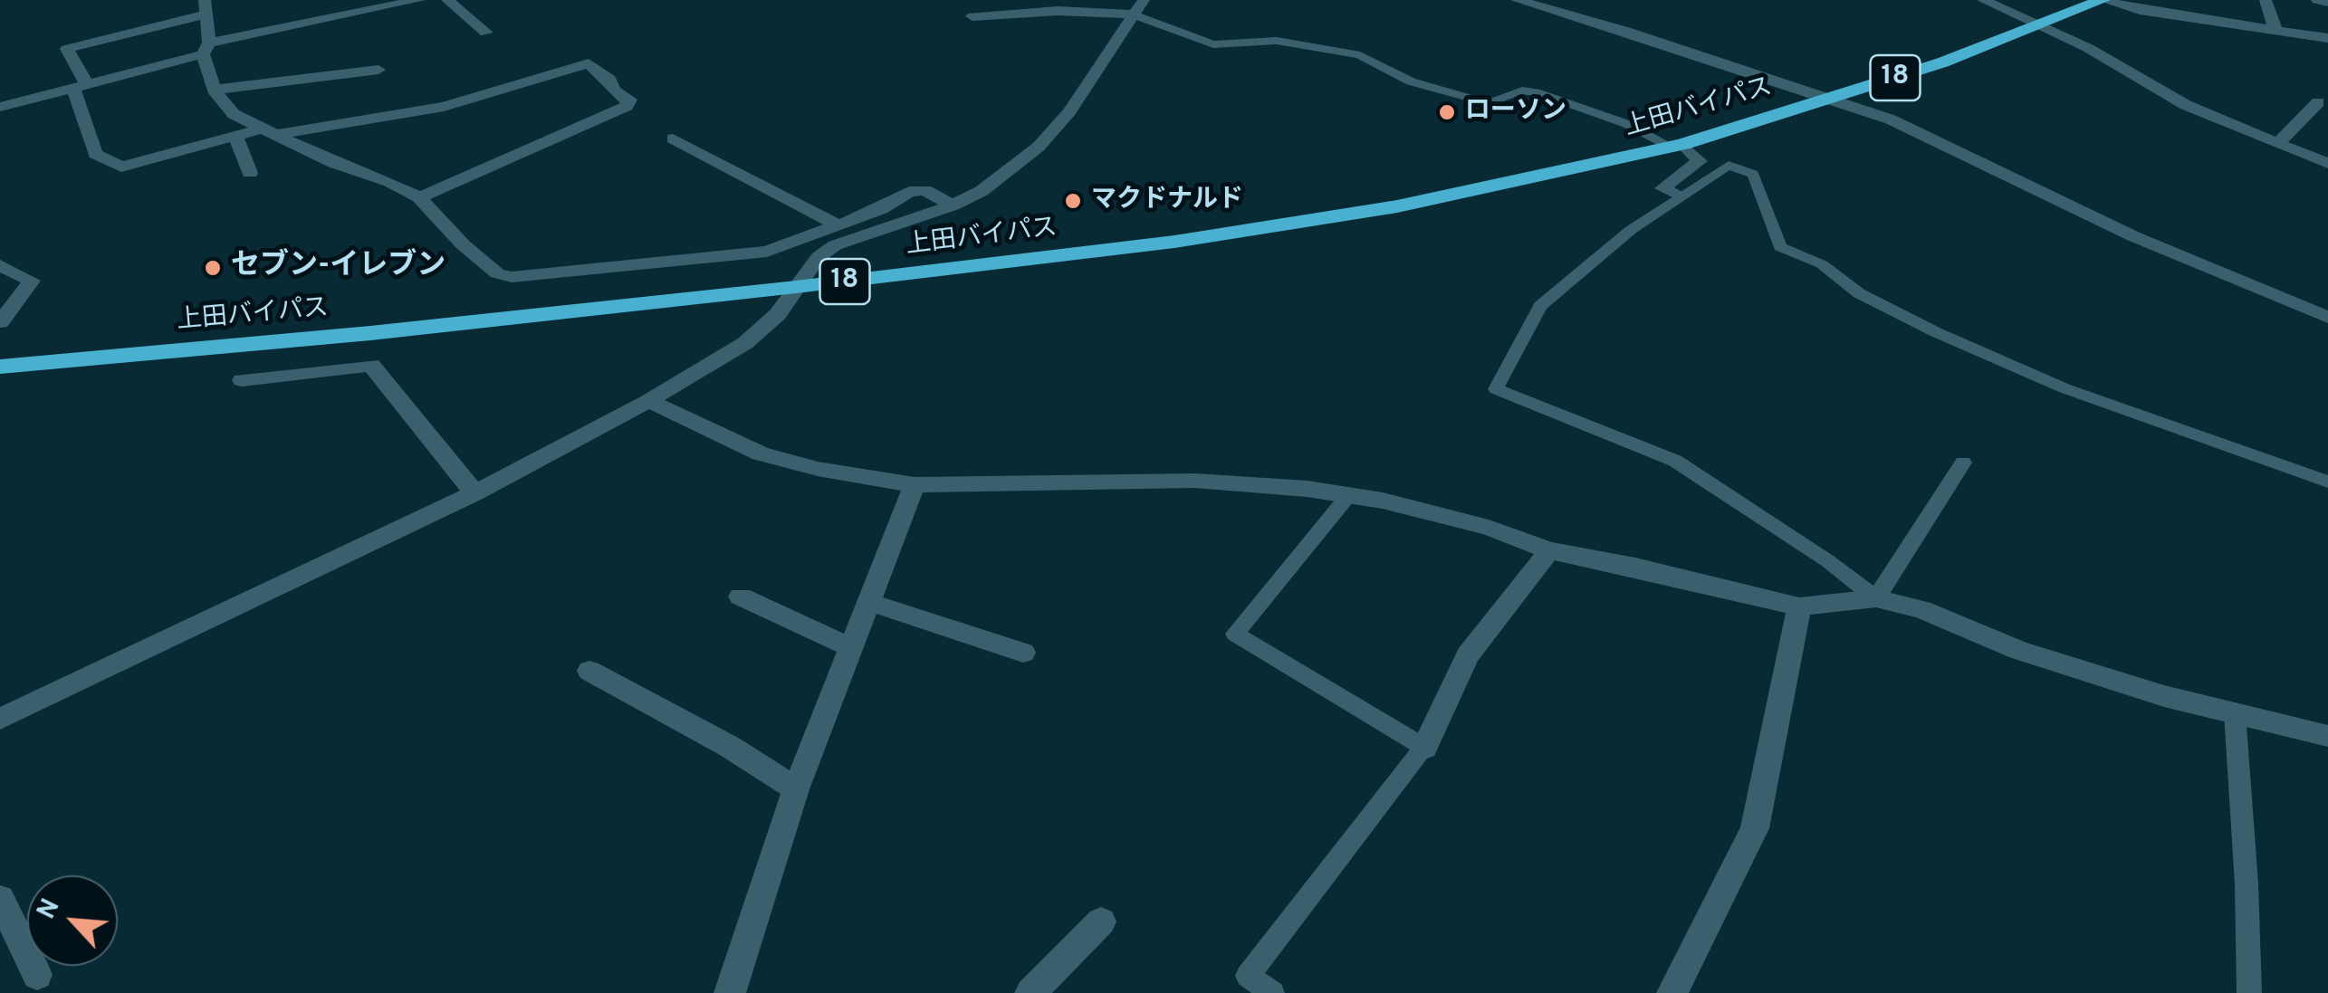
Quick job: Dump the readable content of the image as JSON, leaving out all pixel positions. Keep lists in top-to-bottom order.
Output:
{
  "streets": {
    "highway": ["18", "上田バイパス"]
  },
  "places": ["ローソン", "マクドナルド", "セブン-イレブン"],
  "north": "top left"
}
